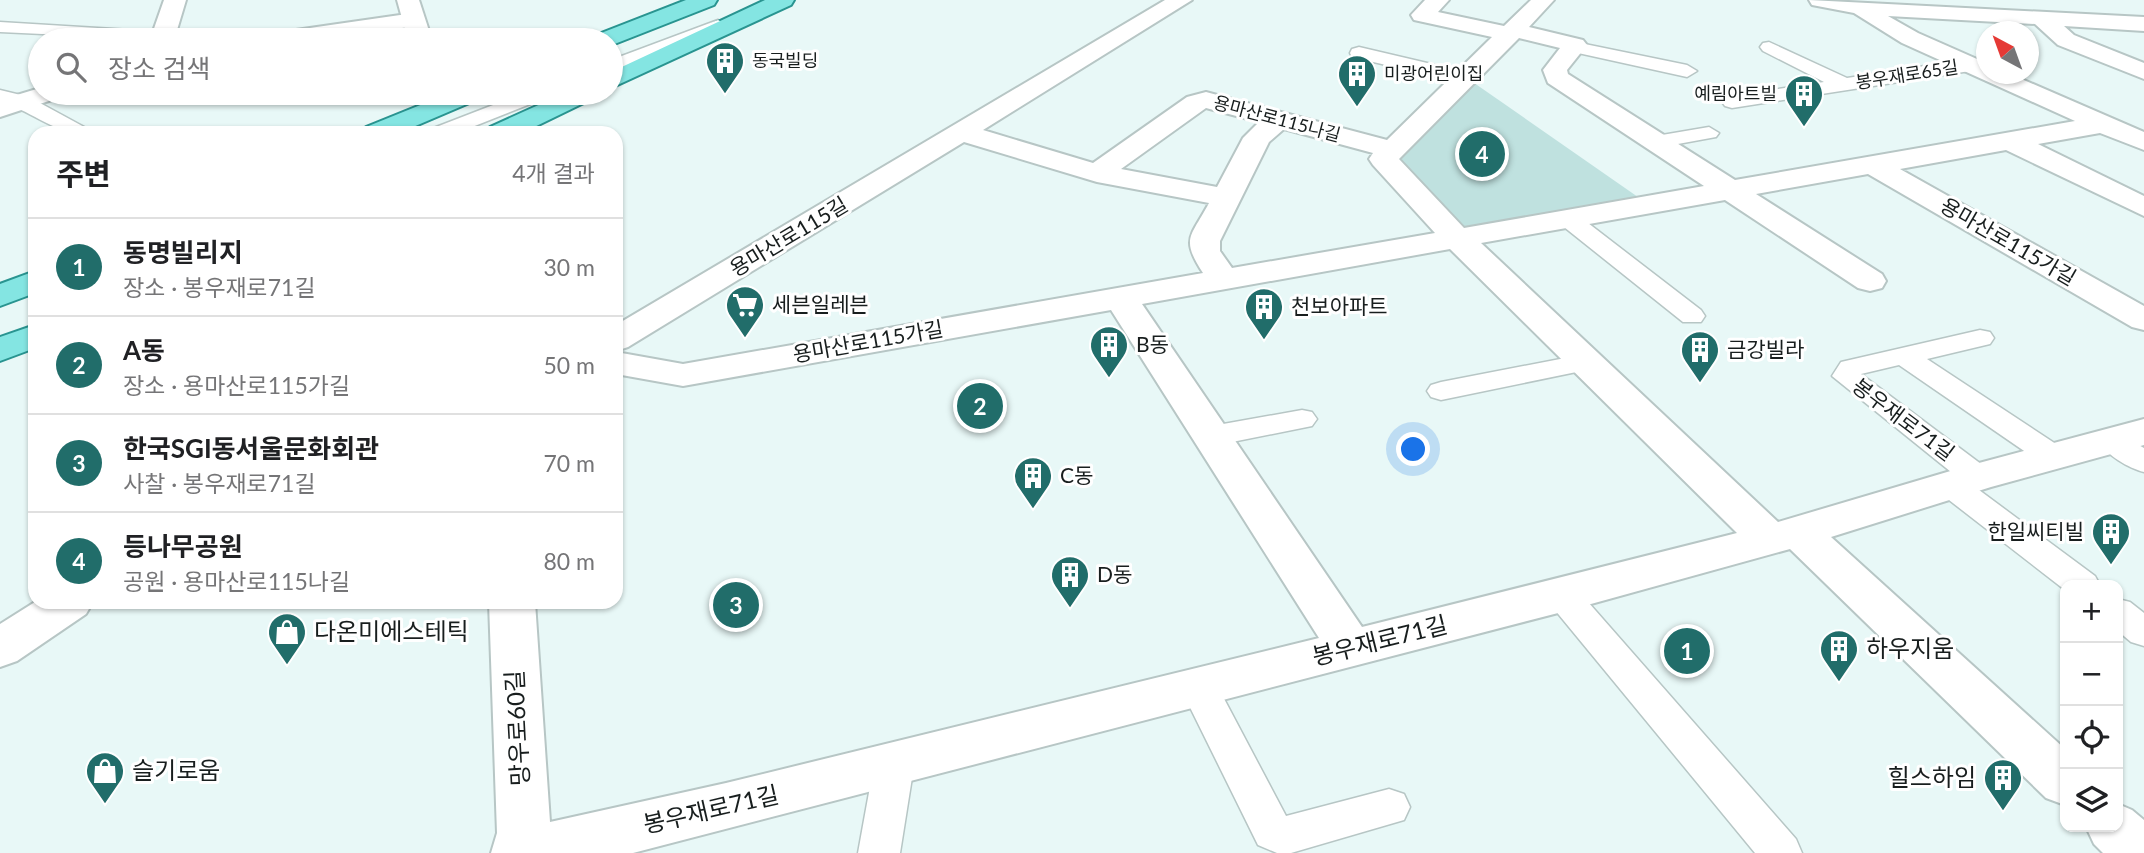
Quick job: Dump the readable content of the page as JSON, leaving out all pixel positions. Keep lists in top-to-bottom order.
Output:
{
  "streets": {
    "street": [
      "봉우재로65길",
      "용마산로115나길",
      "용마산로115길",
      "용마산로115가길",
      "봉우재로71길",
      "망우로60길"
    ]
  },
  "crossings": [
    ["봉우재로65길", "용마산로115가길"]
  ],
  "places": {
    "building": [
      "동국빌딩",
      "미광어린이집",
      "예림아트빌",
      "천보아파트",
      "B동",
      "금강빌라",
      "C동",
      "한일씨티빌",
      "D동",
      "하우지움",
      "힐스하임"
    ],
    "supermarket": ["세븐일레븐"],
    "shop": ["다온미에스테틱", "슬기로움"]
  },
  "north": "top left",
  "page": {
    "search": "장소 검색",
    "heading": ["주변", "4개 결과"],
    "pins": [
      "4",
      "2",
      "3",
      "1"
    ],
    "list": [
      {
        "mark": "1",
        "name": "동명빌리지",
        "note": "장소 · 봉우재로71길",
        "value": "30 m"
      },
      {
        "mark": "2",
        "name": "A동",
        "note": "장소 · 용마산로115가길",
        "value": "50 m"
      },
      {
        "mark": "3",
        "name": "한국SGI동서울문화회관",
        "note": "사찰 · 봉우재로71길",
        "value": "70 m"
      },
      {
        "mark": "4",
        "name": "등나무공원",
        "note": "공원 · 용마산로115나길",
        "value": "80 m"
      }
    ],
    "map_buttons": ["+", "−"]
  }
}
